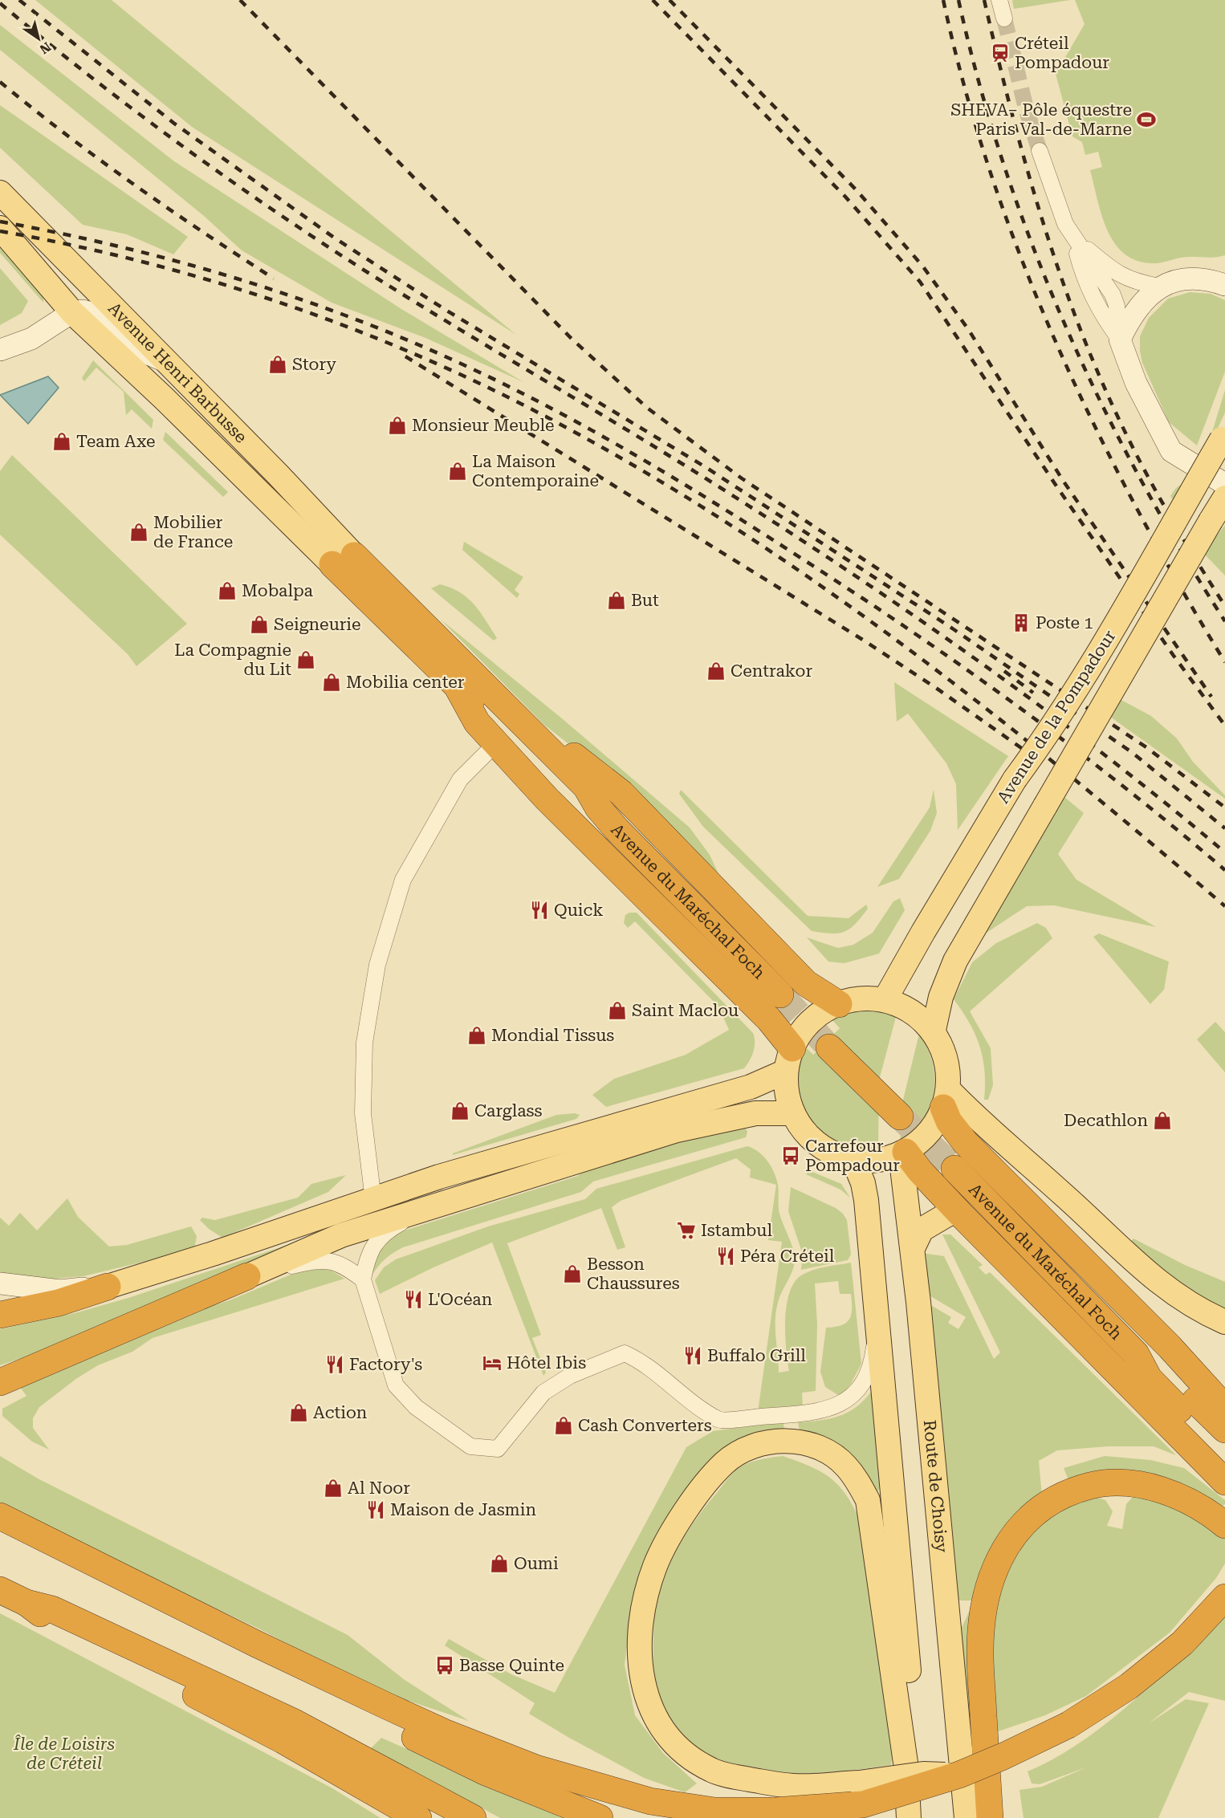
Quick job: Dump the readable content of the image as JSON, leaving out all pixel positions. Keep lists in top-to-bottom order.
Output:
{
  "streets": {
    "highway": ["Avenue du Maréchal Foch"],
    "main road": ["Avenue Henri Barbusse", "Avenue de la Pompadour", "Route de Choisy"]
  },
  "crossings": [
    ["Avenue de la Pompadour", "Route de Choisy"]
  ],
  "parks": ["Île de Loisirs de Créteil"],
  "places": {
    "station": ["Créteil Pompadour"],
    "sports": ["SHEVA– Pôle équestre Paris Val-de-Marne"],
    "shop": [
      "Story",
      "Monsieur Meuble",
      "Team Axe",
      "La Maison Contemporaine",
      "Mobilier de France",
      "Mobalpa",
      "But",
      "Seigneurie",
      "La Compagnie du Lit",
      "Centrakor",
      "Mobilia center",
      "Saint Maclou",
      "Mondial Tissus",
      "Carglass",
      "Decathlon",
      "Besson Chaussures",
      "Action",
      "Cash Converters",
      "Al Noor",
      "Oumi"
    ],
    "building": ["Poste 1"],
    "restaurant": [
      "Quick",
      "Péra Créteil",
      "L'Océan",
      "Buffalo Grill",
      "Factory's",
      "Maison de Jasmin"
    ],
    "bus stop": ["Carrefour Pompadour", "Basse Quinte"],
    "supermarket": ["Istambul"],
    "hotel": ["Hôtel Ibis"]
  },
  "north": "bottom right"
}
